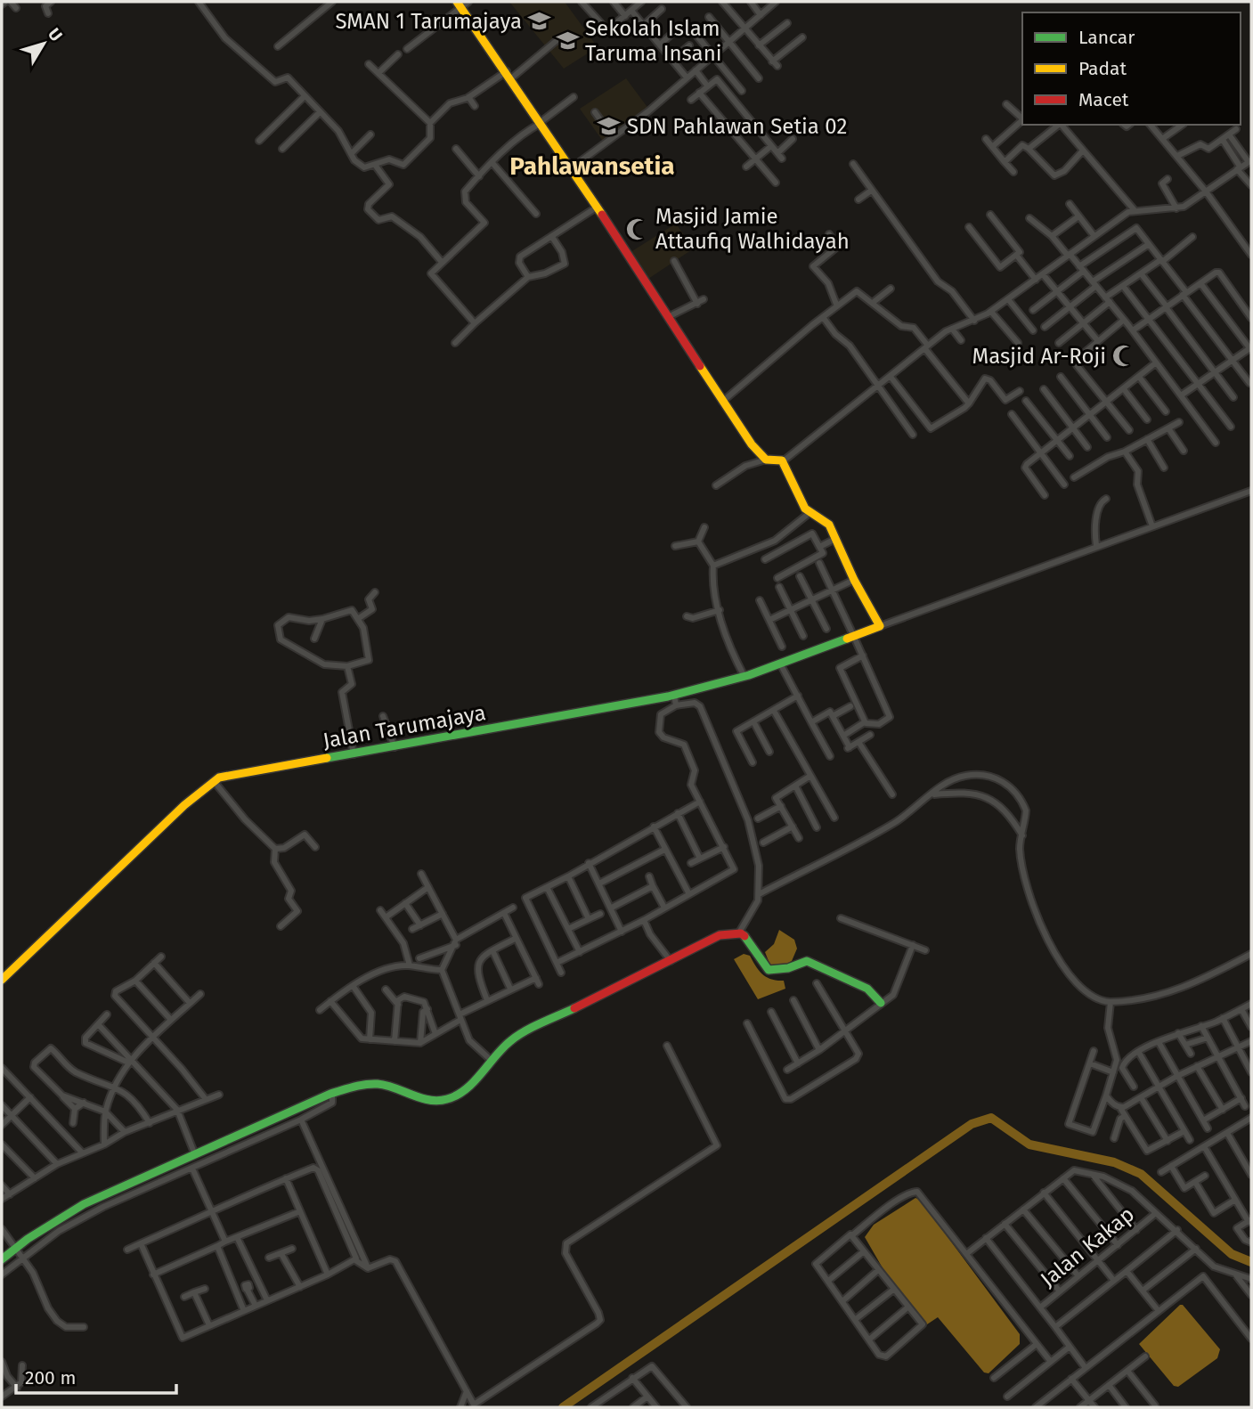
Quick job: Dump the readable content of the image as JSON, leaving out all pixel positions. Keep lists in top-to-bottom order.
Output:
{
  "streets": {
    "street": ["Jalan Tarumajaya", "Jalan Kakap"]
  },
  "districts": ["Pahlawansetia"],
  "places": {
    "school or university": ["SMAN 1 Tarumajaya", "Sekolah Islam Taruma Insani", "SDN Pahlawan Setia 02"],
    "mosque": ["Masjid Jamie Attaufiq Walhidayah", "Masjid Ar-Roji"]
  },
  "legend": ["Lancar", "Padat", "Macet"],
  "scale_bar": "200 m",
  "north": "top right"
}
